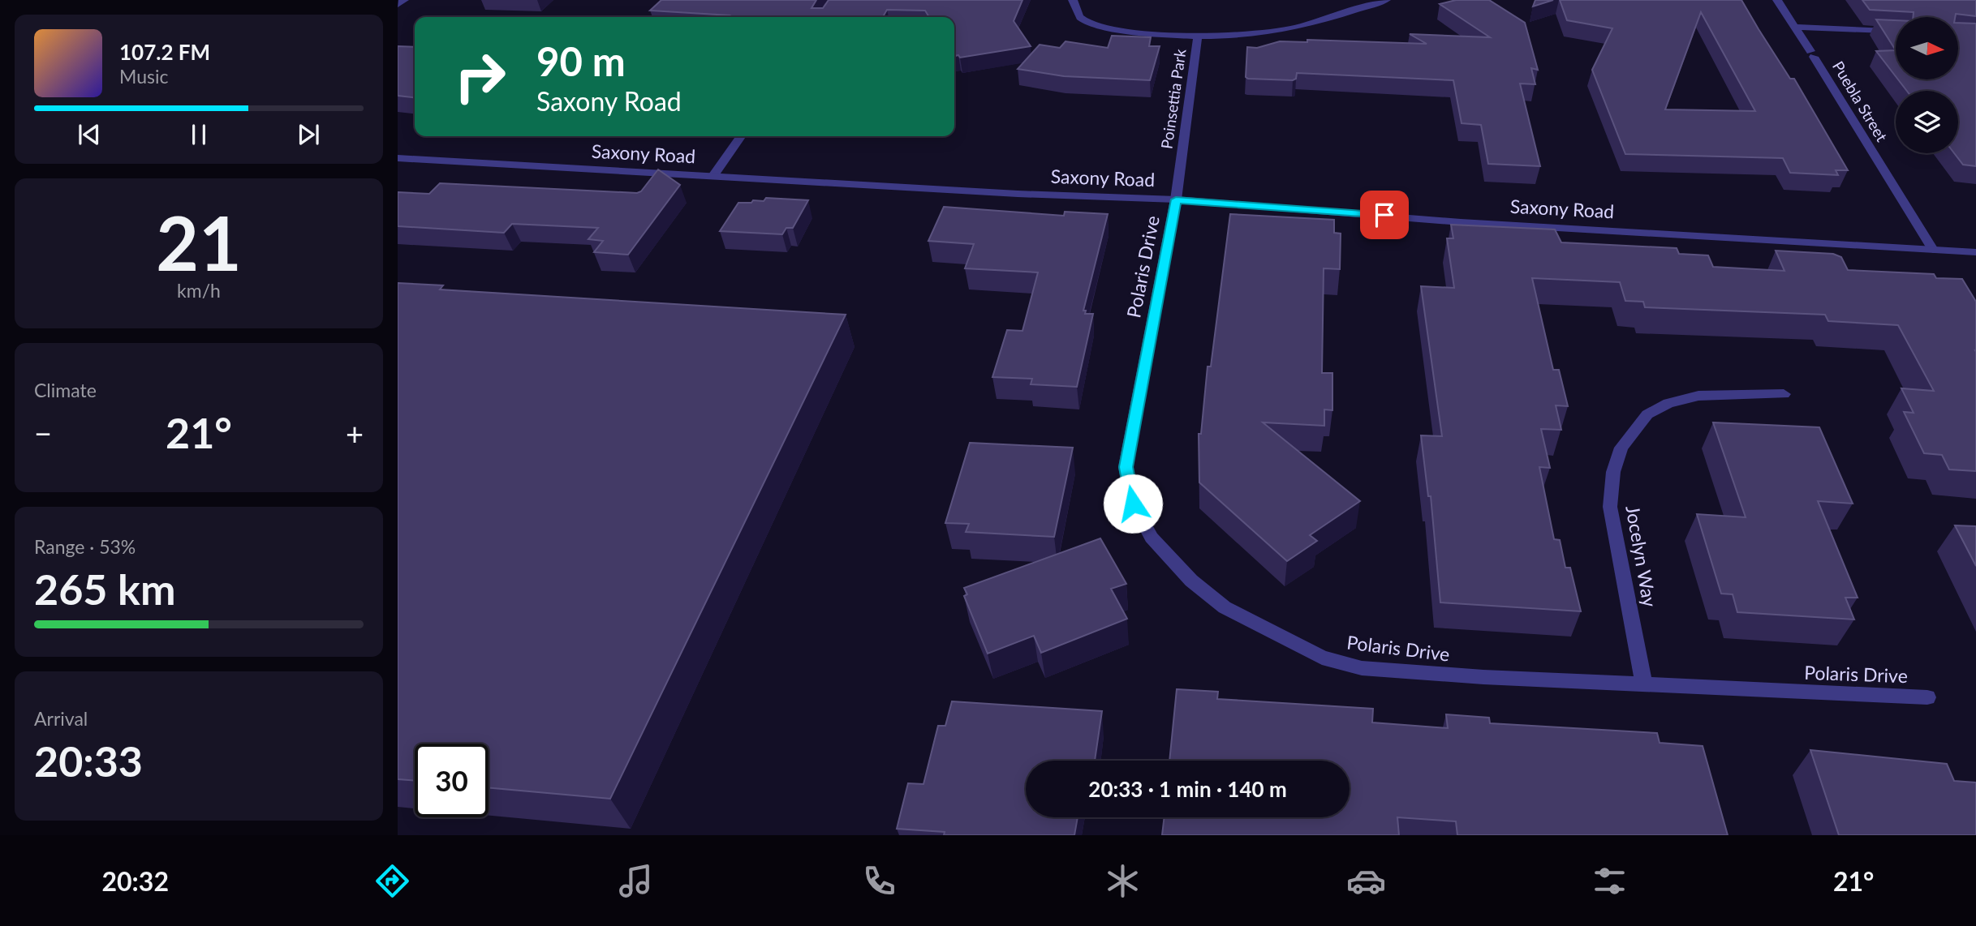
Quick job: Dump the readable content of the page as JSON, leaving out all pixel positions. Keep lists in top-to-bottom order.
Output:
{
  "streets": {
    "street": [
      "Poinsettia Park",
      "Puebla Street",
      "Saxony Road",
      "Polaris Drive",
      "Jocelyn Way"
    ]
  },
  "crossings": [
    ["Poinsettia Park", "Saxony Road"],
    ["Poinsettia Park", "Polaris Drive"],
    ["Puebla Street", "Saxony Road"],
    ["Saxony Road", "Polaris Drive"],
    ["Polaris Drive", "Jocelyn Way"]
  ],
  "north": "right",
  "page": {
    "turn": ["90 m", "Saxony Road"],
    "song": ["107.2 FM", "Music"],
    "tile": [
      ["21", "km/h"],
      "Climate",
      ["Range · 53%", "265 km"],
      ["Arrival", "20:33"]
    ],
    "heat": ["−", "21°", "+"],
    "limit": "30",
    "trip": "20:33 · 1 min · 140 m",
    "tabs": ["20:32", "21°"]
  }
}
